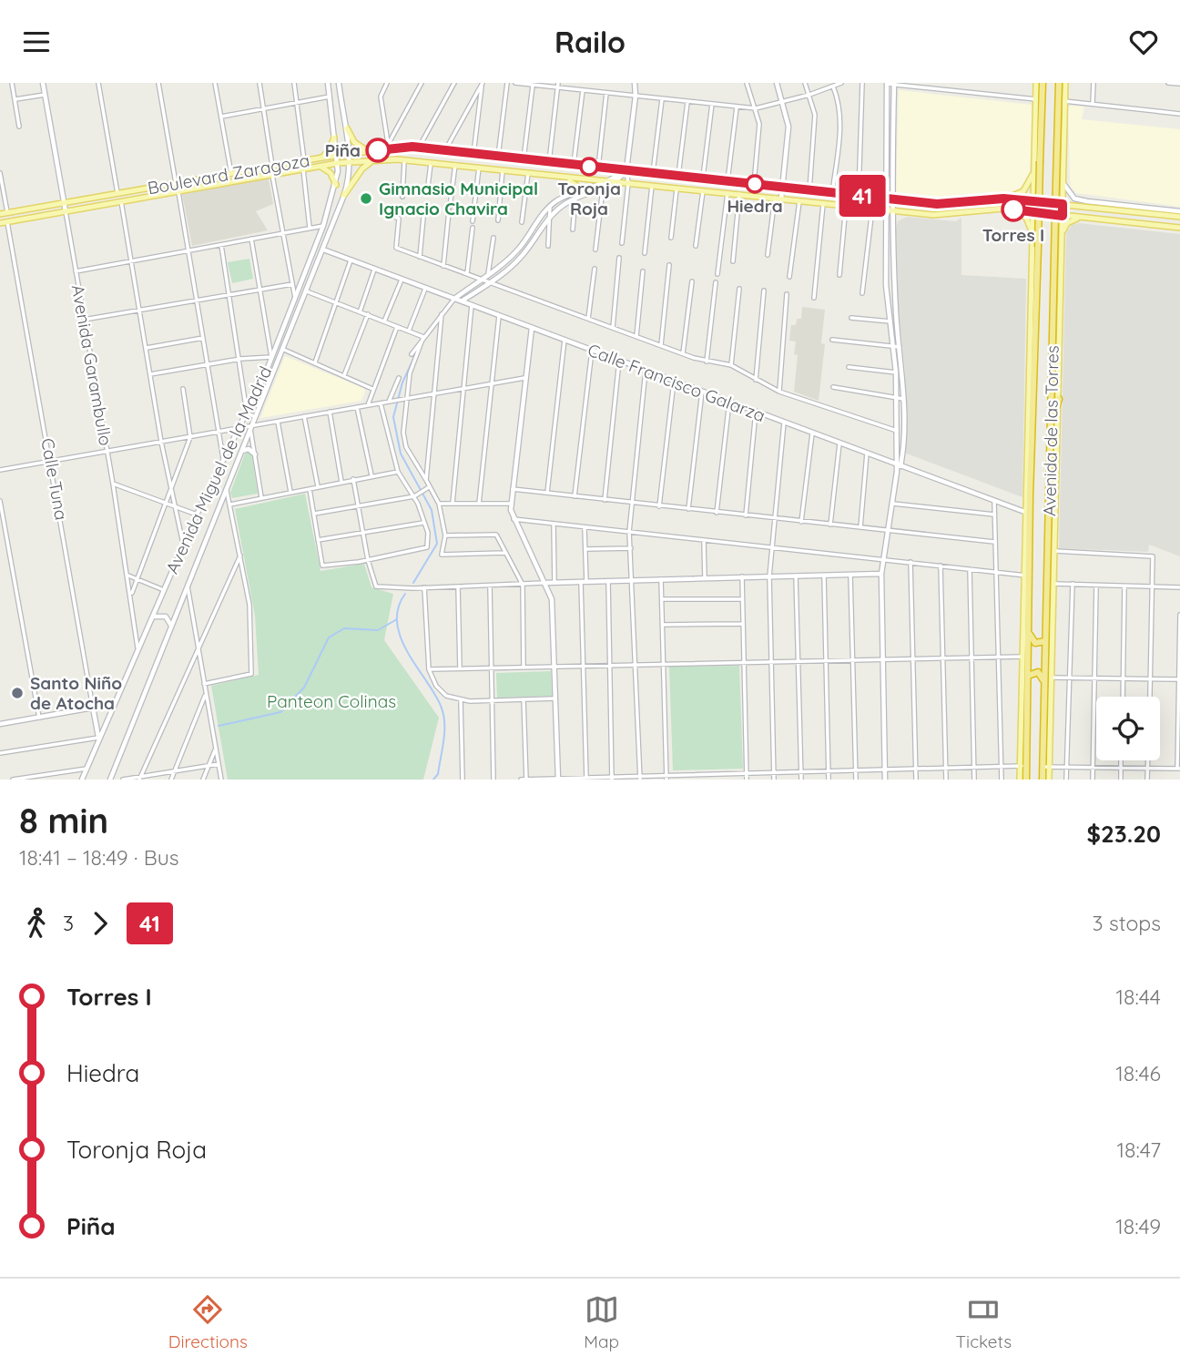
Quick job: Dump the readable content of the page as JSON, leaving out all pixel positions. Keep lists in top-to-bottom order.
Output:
{
  "streets": {
    "highway": ["Avenida de las Torres"],
    "main road": ["Boulevard Zaragoza"],
    "street": [
      "Avenida Garambullo",
      "Calle Francisco Galarza",
      "Avenida Miguel de la Madrid",
      "Calle Tuna"
    ]
  },
  "crossings": [
    ["Boulevard Zaragoza", "Avenida Garambullo"],
    ["Boulevard Zaragoza", "Avenida de las Torres"],
    ["Boulevard Zaragoza", "Avenida Miguel de la Madrid"],
    ["Boulevard Zaragoza", "Calle Tuna"],
    ["Avenida Garambullo", "Avenida Miguel de la Madrid"],
    ["Calle Francisco Galarza", "Avenida de las Torres"],
    ["Calle Francisco Galarza", "Avenida Miguel de la Madrid"],
    ["Avenida Miguel de la Madrid", "Calle Tuna"]
  ],
  "parks": ["Panteon Colinas"],
  "places": [
    "Piña",
    "Toronja Roja",
    "Hiedra",
    "Gimnasio Municipal Ignacio Chavira",
    "Torres I",
    "Santo Niño de Atocha"
  ],
  "lines": ["bus line 41"],
  "page": {
    "header": "Railo",
    "on_map": "41",
    "heading": ["8 min", "18:41 – 18:49 · Bus", "$23.20"],
    "legs": ["3", "41", "3 stops"],
    "list": [
      {
        "name": "Torres I",
        "value": "18:44"
      },
      {
        "name": "Hiedra",
        "value": "18:46"
      },
      {
        "name": "Toronja Roja",
        "value": "18:47"
      },
      {
        "name": "Piña",
        "value": "18:49"
      }
    ],
    "tabs": ["Directions", "Map", "Tickets"]
  }
}
